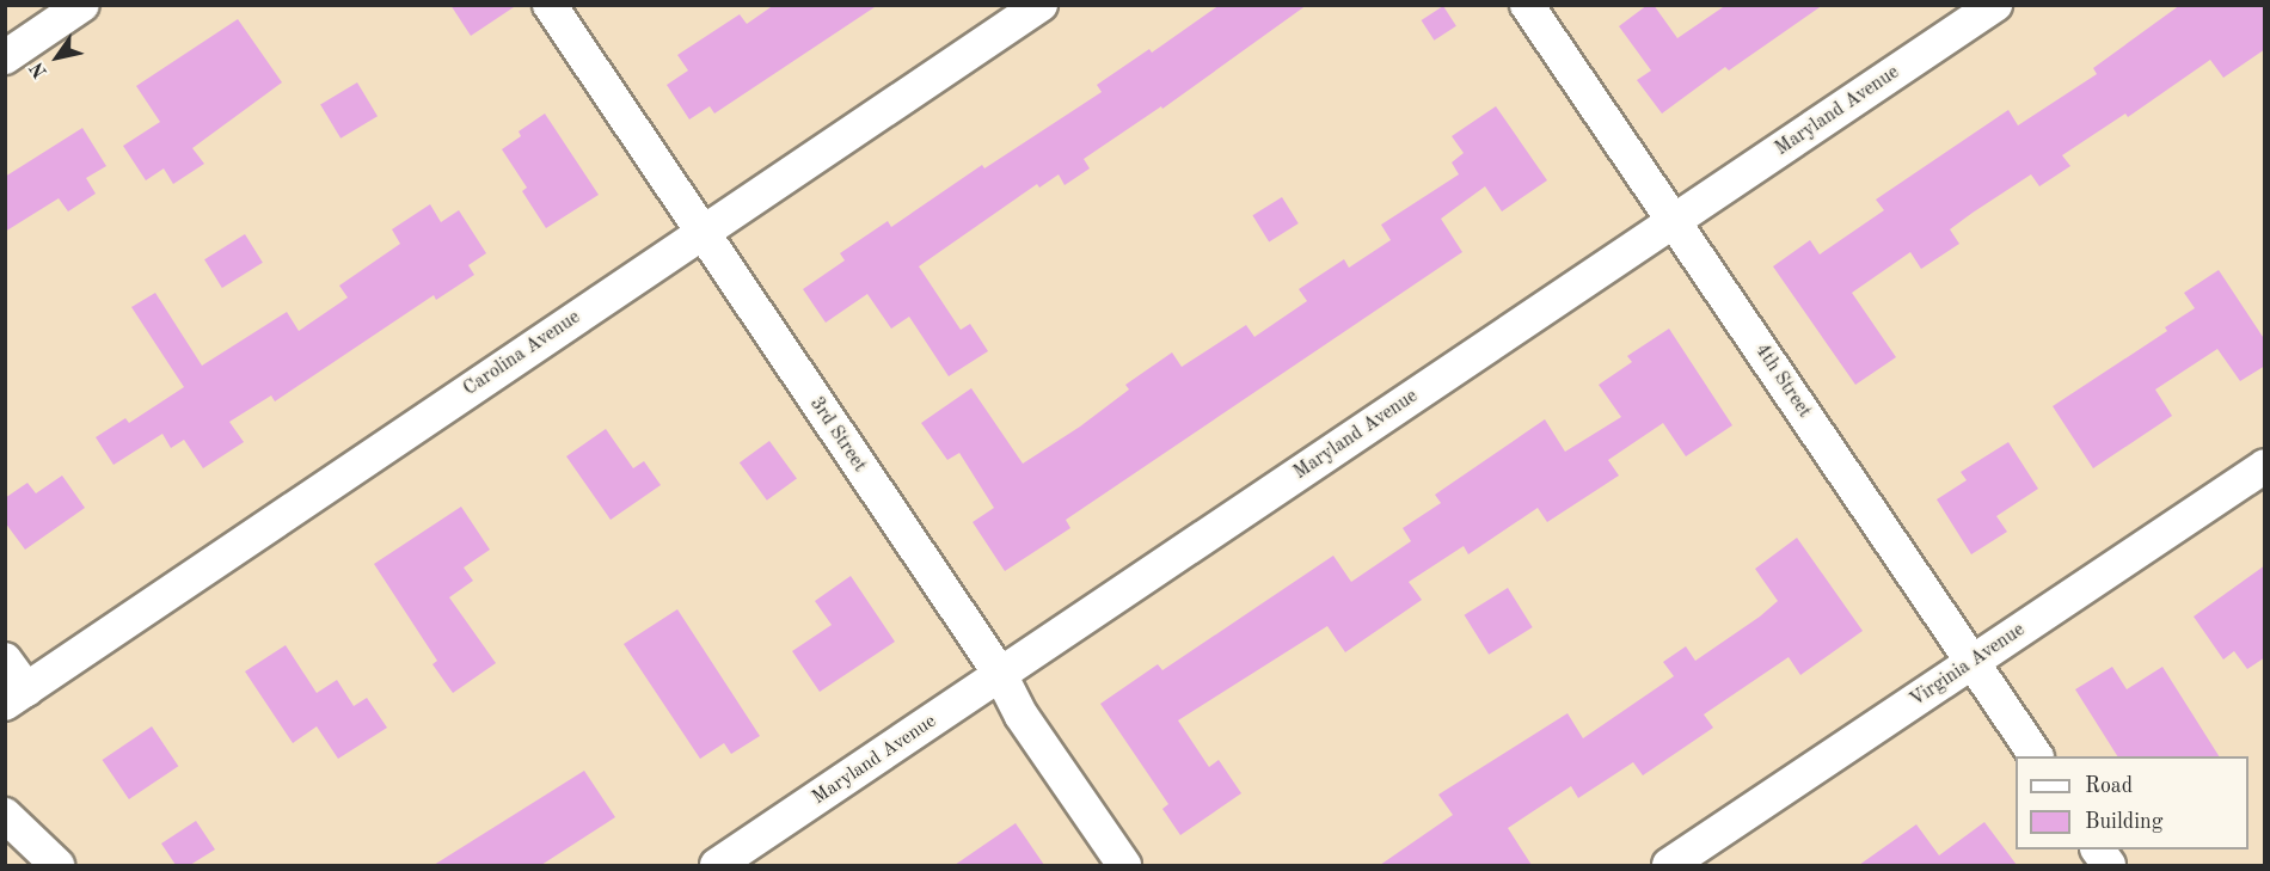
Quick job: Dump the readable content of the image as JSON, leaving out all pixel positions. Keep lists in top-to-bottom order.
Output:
{
  "streets": {
    "street": [
      "Maryland Avenue",
      "Carolina Avenue",
      "4th Street",
      "3rd Street",
      "Virginia Avenue"
    ]
  },
  "crossings": [
    ["Maryland Avenue", "4th Street"],
    ["Maryland Avenue", "3rd Street"],
    ["Carolina Avenue", "3rd Street"],
    ["4th Street", "Virginia Avenue"]
  ],
  "legend": ["Road", "Building"],
  "north": "bottom left"
}
